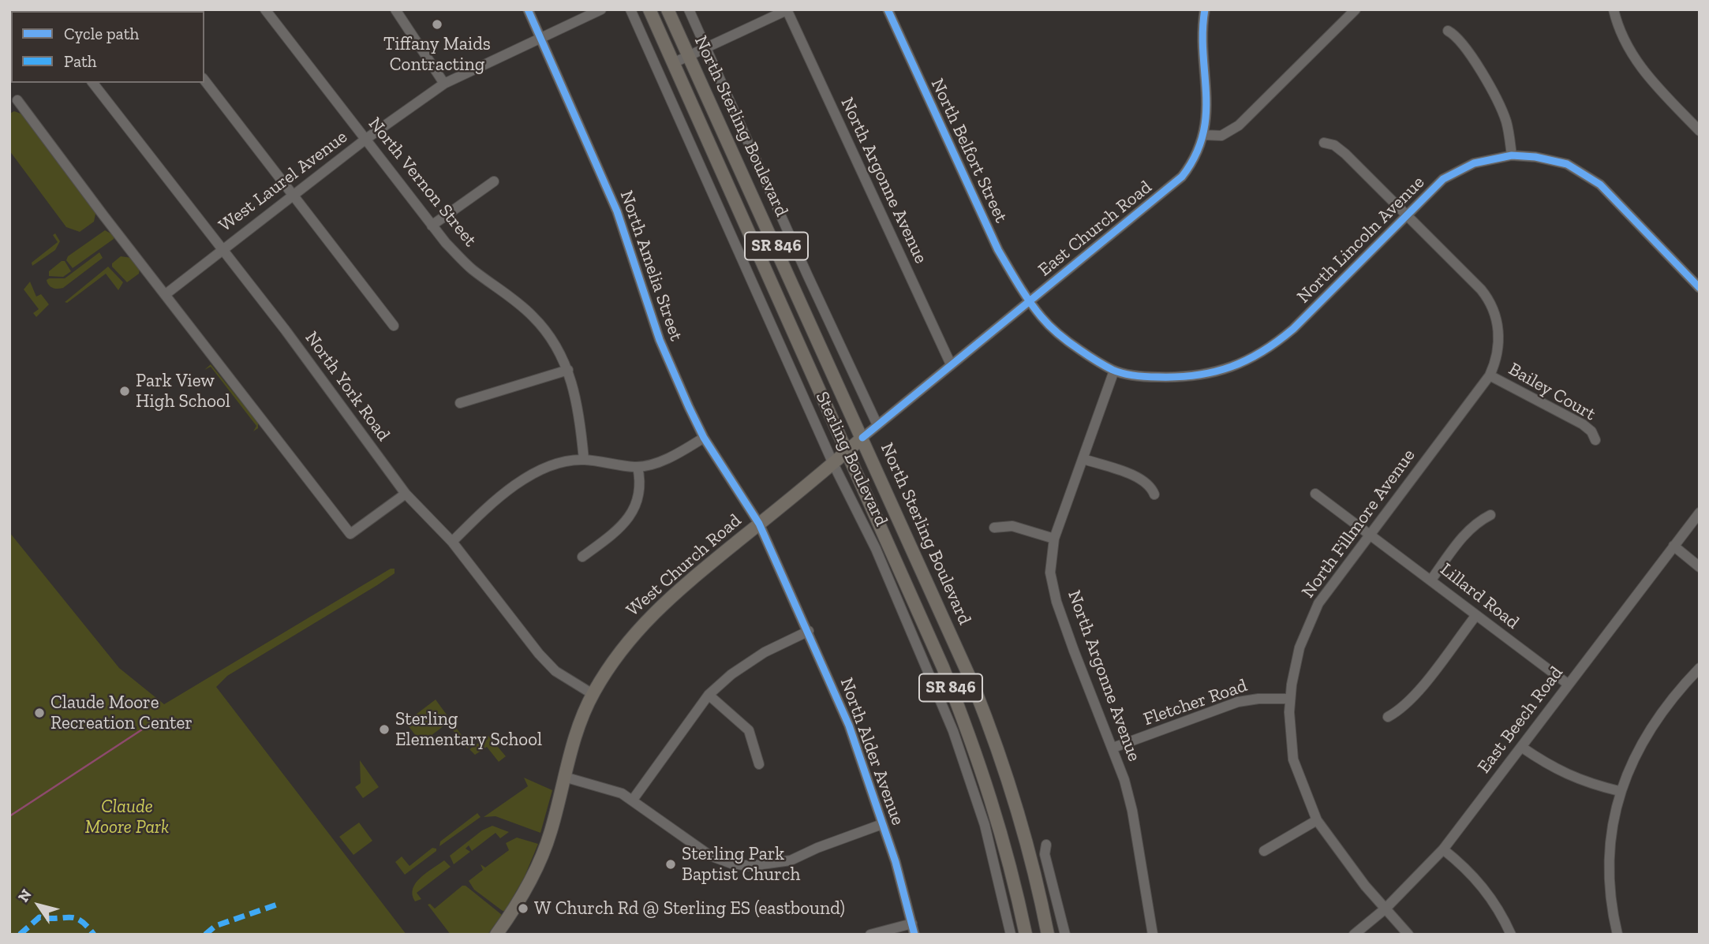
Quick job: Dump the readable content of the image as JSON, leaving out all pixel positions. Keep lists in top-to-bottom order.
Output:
{
  "streets": {
    "main road": ["North Sterling Boulevard", "SR 846", "West Church Road"],
    "street": [
      "North Belfort Street",
      "North Argonne Avenue",
      "West Laurel Avenue",
      "North Vernon Street",
      "East Church Road",
      "North Lincoln Avenue",
      "North Amelia Street",
      "North York Road",
      "Bailey Court",
      "Sterling Boulevard",
      "North Fillmore Avenue",
      "Lillard Road",
      "Fletcher Road",
      "East Beech Road",
      "North Alder Avenue"
    ]
  },
  "crossings": [
    ["North Sterling Boulevard", "East Church Road"],
    ["North Sterling Boulevard", "West Church Road"],
    ["North Belfort Street", "East Church Road"],
    ["North Belfort Street", "North Lincoln Avenue"],
    ["North Argonne Avenue", "East Church Road"],
    ["North Argonne Avenue", "North Lincoln Avenue"],
    ["North Argonne Avenue", "Fletcher Road"],
    ["West Laurel Avenue", "North Vernon Street"],
    ["West Laurel Avenue", "North Amelia Street"],
    ["West Laurel Avenue", "North York Road"],
    ["East Church Road", "North Lincoln Avenue"],
    ["East Church Road", "West Church Road"],
    ["North Lincoln Avenue", "North Fillmore Avenue"],
    ["North Amelia Street", "West Church Road"],
    ["North Amelia Street", "North Alder Avenue"],
    ["North York Road", "West Church Road"],
    ["Bailey Court", "North Fillmore Avenue"],
    ["Sterling Boulevard", "West Church Road"],
    ["North Fillmore Avenue", "Lillard Road"],
    ["North Fillmore Avenue", "Fletcher Road"],
    ["North Fillmore Avenue", "East Beech Road"],
    ["West Church Road", "North Alder Avenue"],
    ["Lillard Road", "East Beech Road"]
  ],
  "parks": ["Claude Moore Park"],
  "places": [
    "Tiffany Maids Contracting",
    "Park View High School",
    "Claude Moore Recreation Center",
    "Sterling Elementary School",
    "Sterling Park Baptist Church",
    "W Church Rd @ Sterling ES (eastbound)"
  ],
  "legend": ["Cycle path", "Path"],
  "north": "top left"
}
